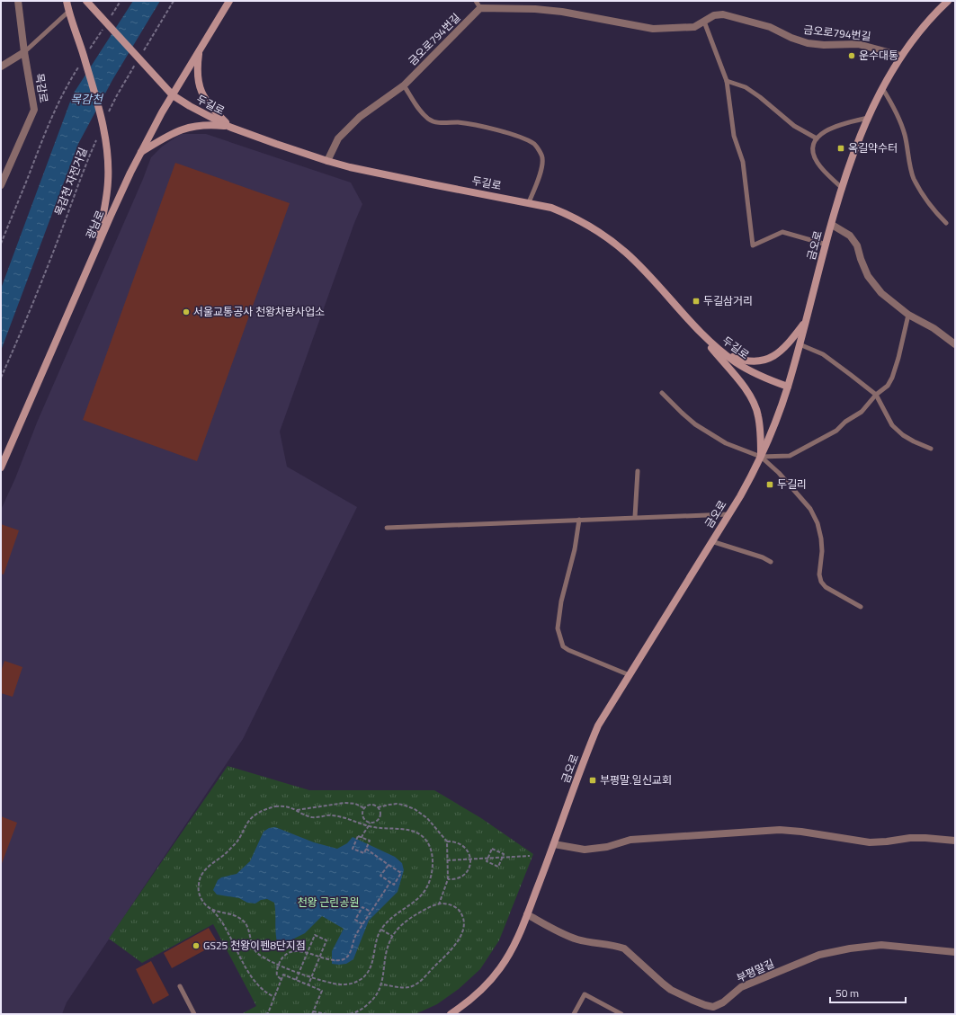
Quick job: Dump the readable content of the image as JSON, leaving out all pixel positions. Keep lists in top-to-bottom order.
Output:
{
  "streets": {
    "street": [
      "금오로794번길",
      "목감로",
      "두길로",
      "광남로",
      "금오로",
      "부평말길"
    ],
    "path": ["목감천 자전거길"]
  },
  "crossings": [
    ["금오로794번길", "두길로"],
    ["금오로794번길", "금오로"],
    ["두길로", "광남로"],
    ["두길로", "금오로"],
    ["금오로", "부평말길"]
  ],
  "water": ["목감천"],
  "parks": ["천왕 근린공원"],
  "places": {
    "other": ["운수대통", "서울교통공사 천왕차량사업소", "GS25 천왕이펜8단지점"],
    "transit": [
      "옥길약수터",
      "두길삼거리",
      "두길리",
      "부평말.일신교회"
    ]
  },
  "scale_bar": "50 m"
}
